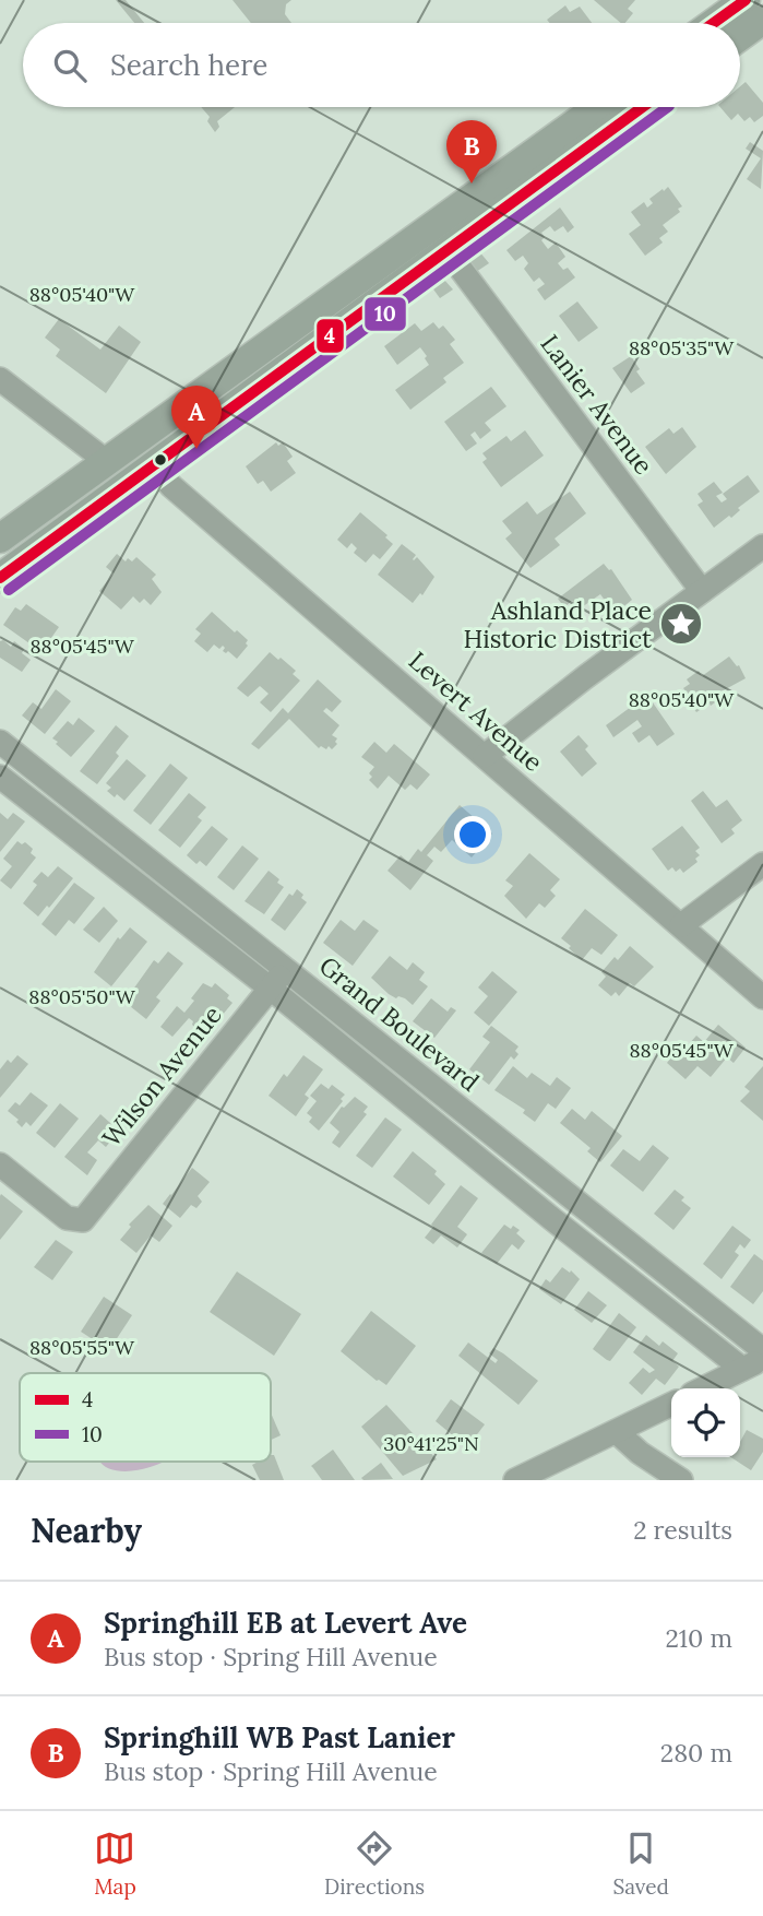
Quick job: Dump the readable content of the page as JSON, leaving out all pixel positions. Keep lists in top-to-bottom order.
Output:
{
  "streets": {
    "street": [
      "Lanier Avenue",
      "Levert Avenue",
      "Grand Boulevard",
      "Wilson Avenue"
    ]
  },
  "crossings": [
    ["Grand Boulevard", "Wilson Avenue"]
  ],
  "places": {
    "place": ["Ashland Place Historic District"]
  },
  "lines": ["transit line 4", "transit line 10"],
  "legend": ["4", "10"],
  "page": {
    "search": "Search here",
    "pins": ["B", "A"],
    "heading": ["Nearby", "2 results"],
    "list": [
      {
        "mark": "A",
        "name": "Springhill EB at Levert Ave",
        "note": "Bus stop · Spring Hill Avenue",
        "value": "210 m"
      },
      {
        "mark": "B",
        "name": "Springhill WB Past Lanier",
        "note": "Bus stop · Spring Hill Avenue",
        "value": "280 m"
      }
    ],
    "nav": ["Map", "Directions", "Saved"]
  },
  "coordinates": [
    "88°05'40\"W",
    "88°05'35\"W",
    "88°05'45\"W",
    "88°05'50\"W",
    "88°05'55\"W",
    "30°41'25\"N"
  ]
}
